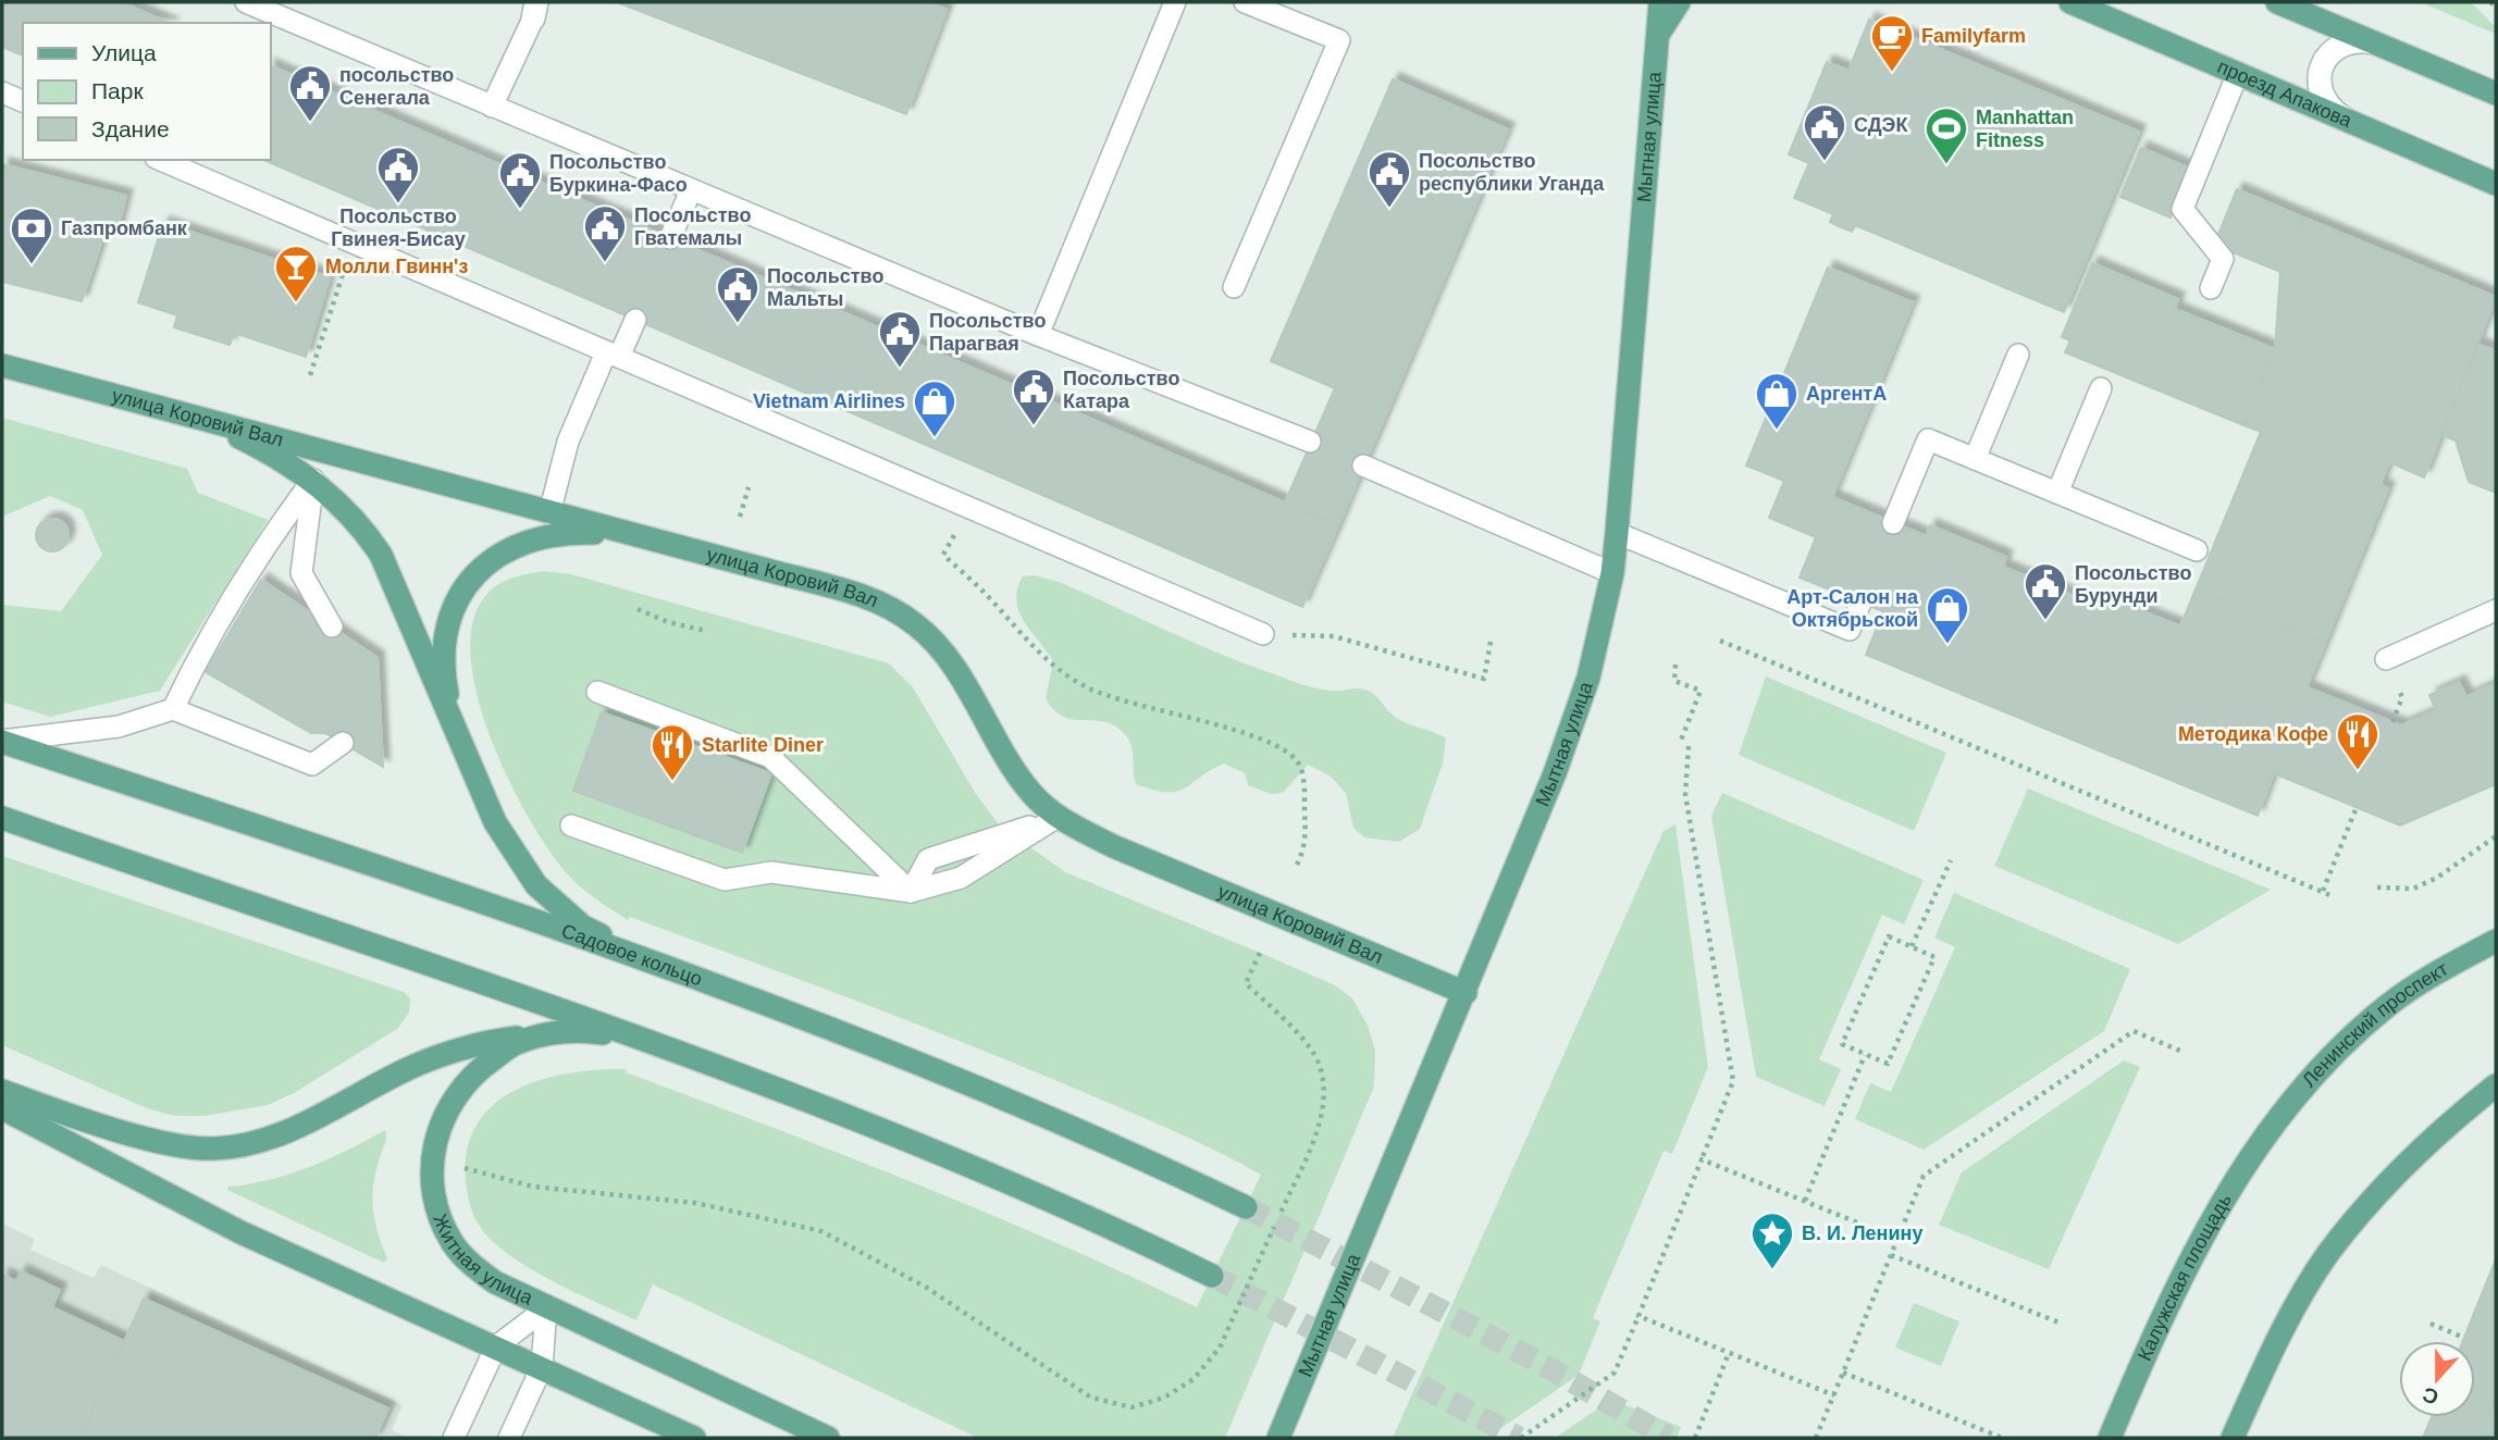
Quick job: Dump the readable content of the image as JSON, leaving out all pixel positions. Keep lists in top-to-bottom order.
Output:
{
  "streets": {
    "main road": [
      "проезд Апакова",
      "Мытная улица",
      "улица Коровий Вал",
      "Садовое кольцо",
      "Ленинский проспект",
      "Житная улица",
      "Калужская площадь"
    ]
  },
  "crossings": [
    ["Мытная улица", "улица Коровий Вал"],
    ["Ленинский проспект", "Калужская площадь"]
  ],
  "places": {
    "cafe": ["Familyfarm"],
    "public building": [
      "посольство Сенегала",
      "СДЭК",
      "Посольство Гвинея-Бисау",
      "Посольство республики Уганда",
      "Посольство Буркина-Фасо",
      "Посольство Гватемалы",
      "Посольство Мальты",
      "Посольство Парагвая",
      "Посольство Катара",
      "Посольство Бурунди"
    ],
    "sports": ["Manhattan Fitness"],
    "bank": ["Газпромбанк"],
    "bar": ["Молли Гвинн'з"],
    "shop": ["АргентА", "Vietnam Airlines", "Арт-Салон на Октябрьской"],
    "restaurant": ["Методика Кофе", "Starlite Diner"],
    "place": ["В. И. Ленину"]
  },
  "legend": ["Улица", "Парк", "Здание"],
  "north": "bottom"
}
